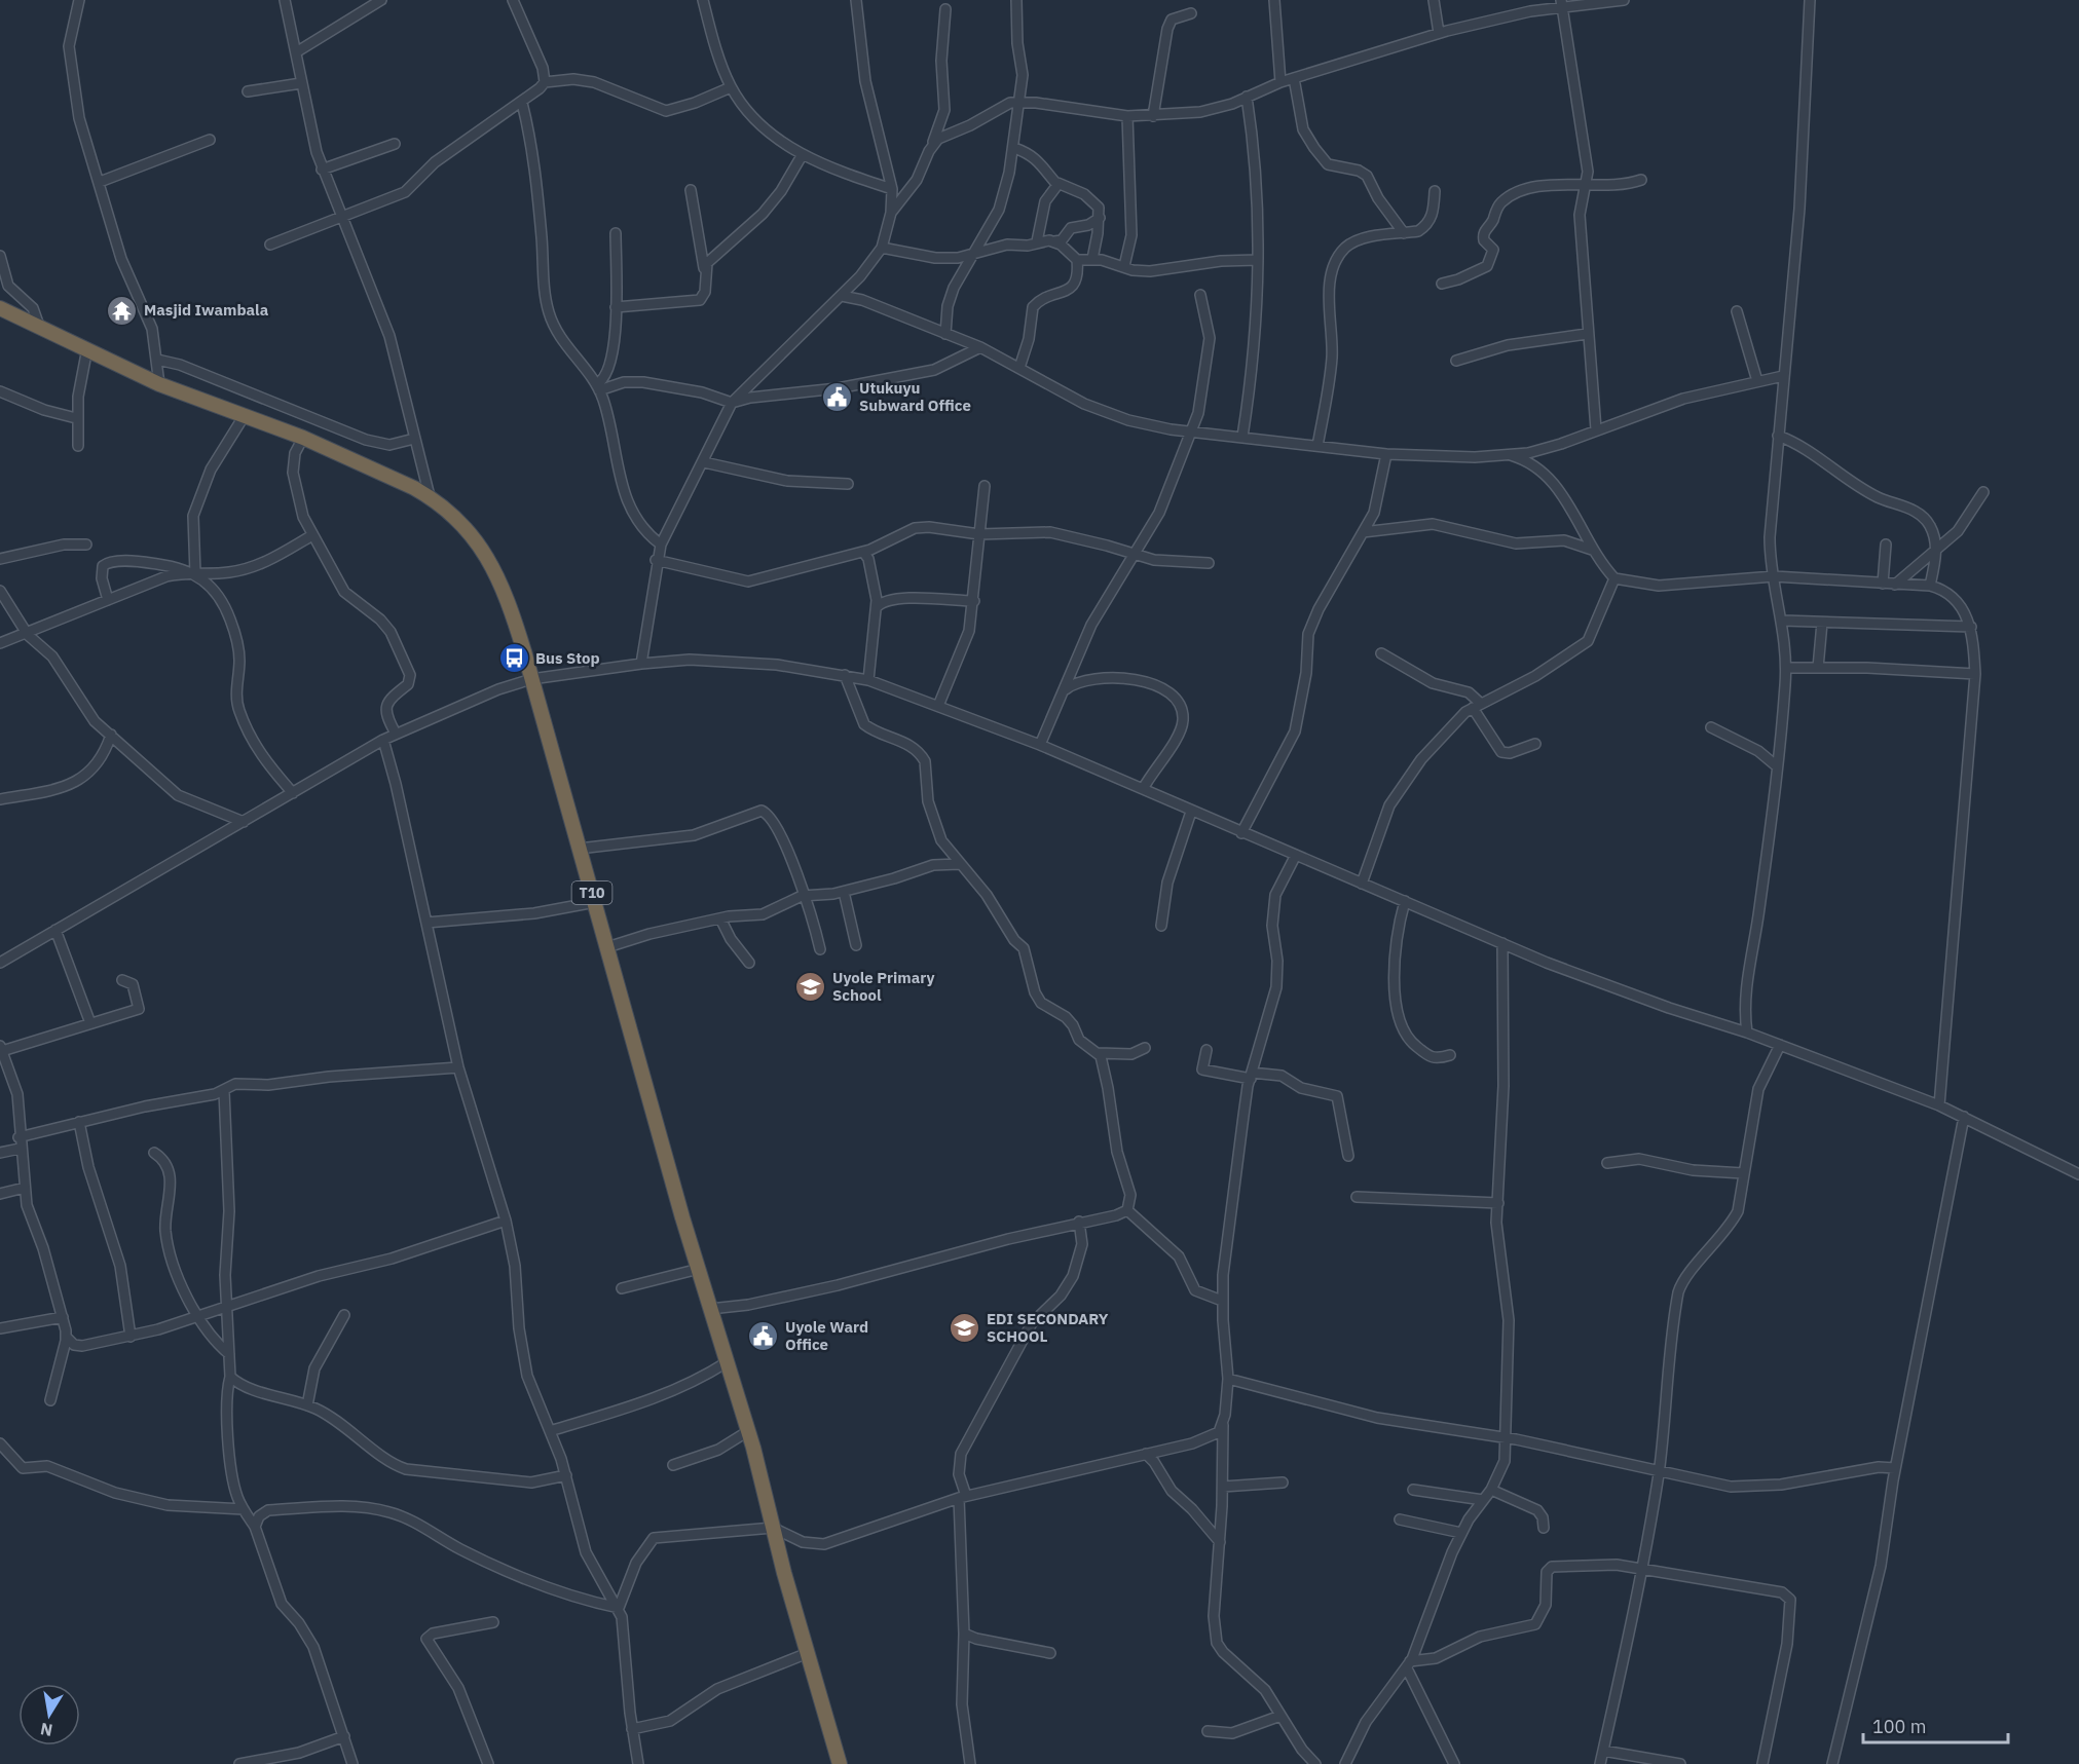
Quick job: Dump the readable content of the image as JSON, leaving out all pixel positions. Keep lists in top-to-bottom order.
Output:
{
  "streets": {
    "highway": ["T10"]
  },
  "places": {
    "temple": ["Masjid Iwambala"],
    "public building": ["Utukuyu Subward Office", "Uyole Ward Office"],
    "bus stop": ["Bus Stop"],
    "school or university": ["Uyole Primary School", "EDI SECONDARY SCHOOL"]
  },
  "scale_bar": "100 m",
  "north": "bottom"
}
